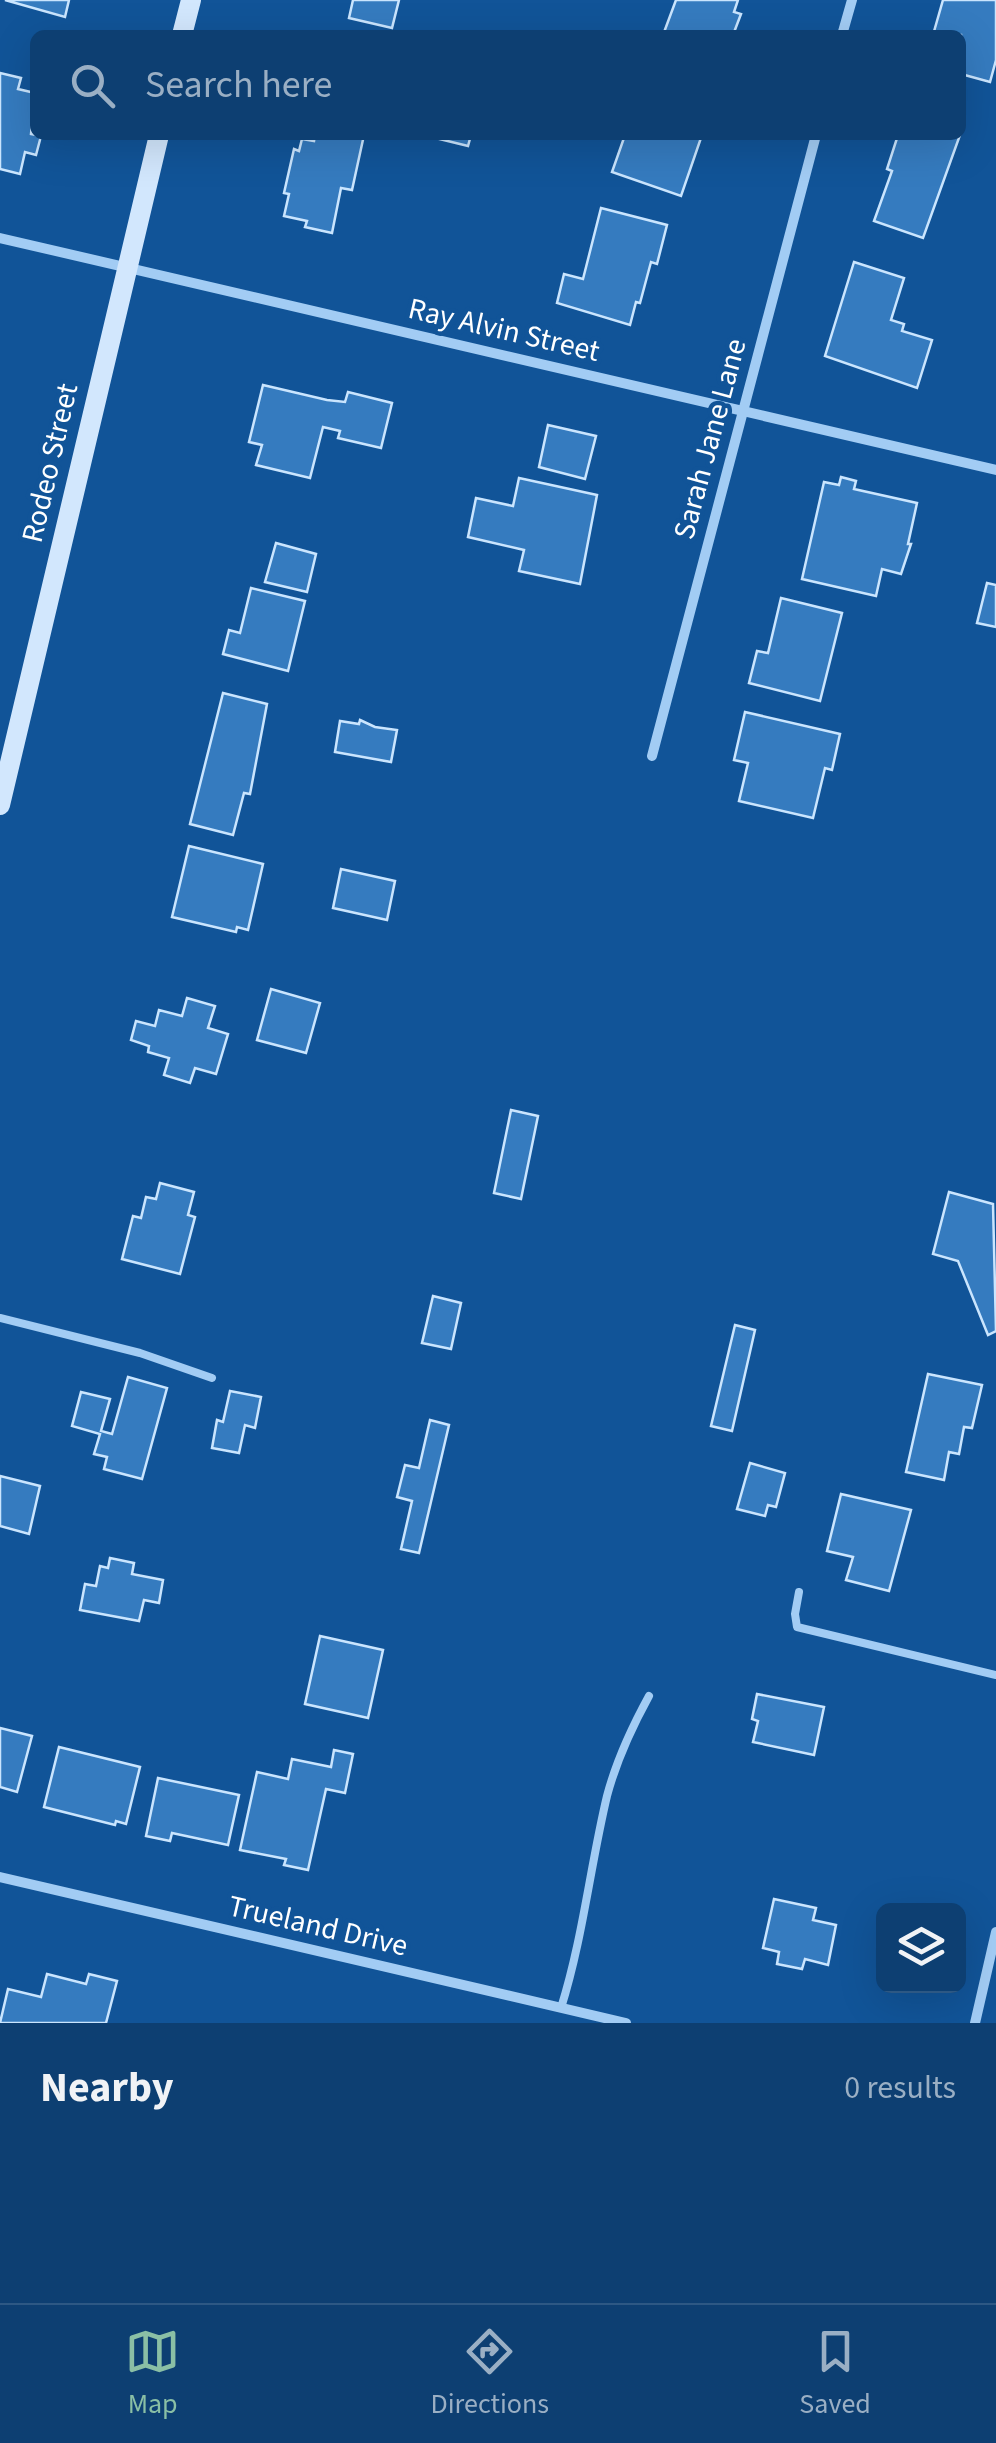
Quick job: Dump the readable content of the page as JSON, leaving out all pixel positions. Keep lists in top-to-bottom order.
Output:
{
  "streets": {
    "street": [
      "Ray Alvin Street",
      "Sarah Jane Lane",
      "Rodeo Street",
      "Trueland Drive"
    ]
  },
  "crossings": [
    ["Ray Alvin Street", "Sarah Jane Lane"],
    ["Ray Alvin Street", "Rodeo Street"]
  ],
  "page": {
    "search": "Search here",
    "heading": ["Nearby", "0 results"],
    "nav": ["Map", "Directions", "Saved"]
  }
}
